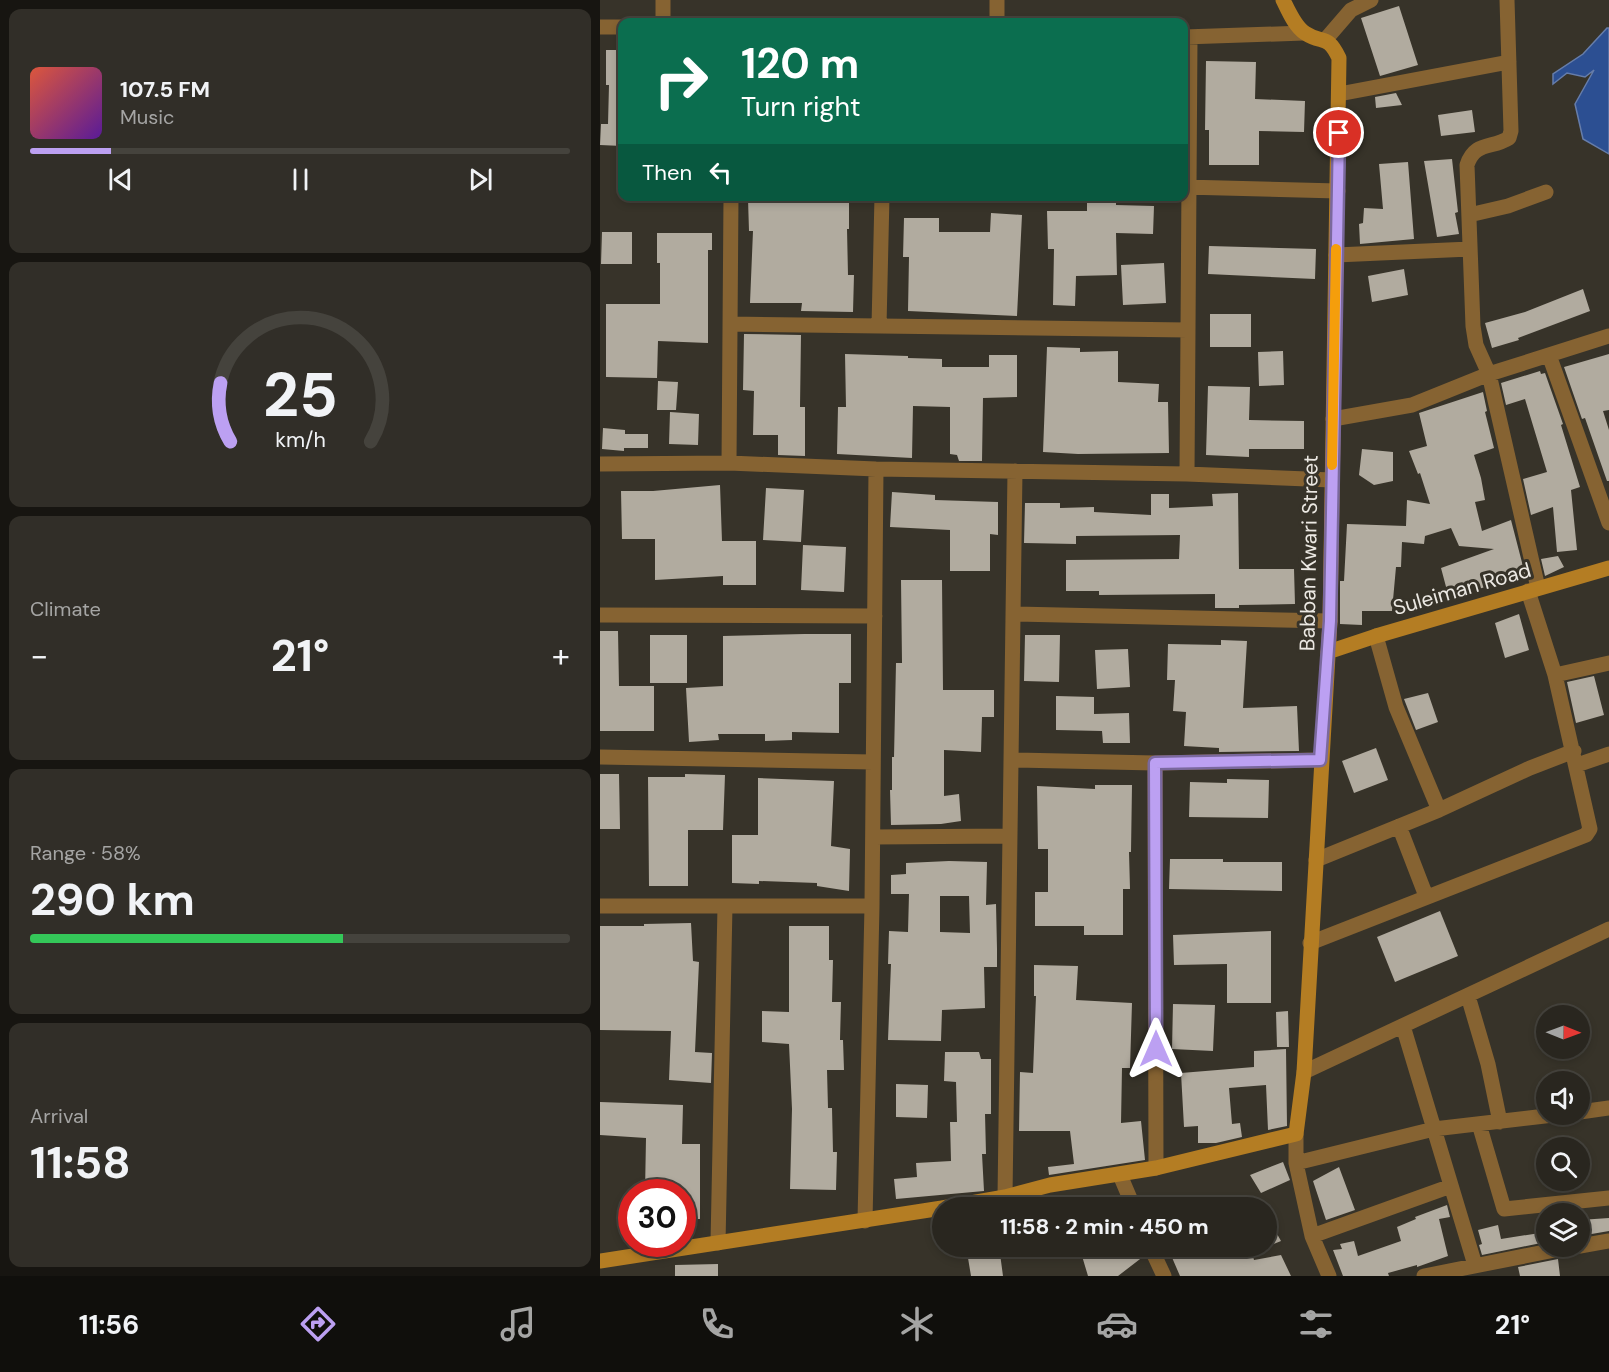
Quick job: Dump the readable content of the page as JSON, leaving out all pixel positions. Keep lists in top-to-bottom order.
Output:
{
  "streets": {
    "street": ["Babban Kwari Street", "Suleiman Road"]
  },
  "crossings": [
    ["Babban Kwari Street", "Suleiman Road"]
  ],
  "north": "right",
  "page": {
    "turn": ["120 m", "Turn right"],
    "song": ["107.5 FM", "Music"],
    "then": "Then",
    "tile": [
      "Climate",
      ["Range · 58%", "290 km"],
      ["Arrival", "11:58"]
    ],
    "heat": ["−", "21°", "+"],
    "limit": "30",
    "trip": "11:58 · 2 min · 450 m",
    "tabs": ["11:56", "21°"],
    "gauge": ["25", "km/h"]
  }
}
